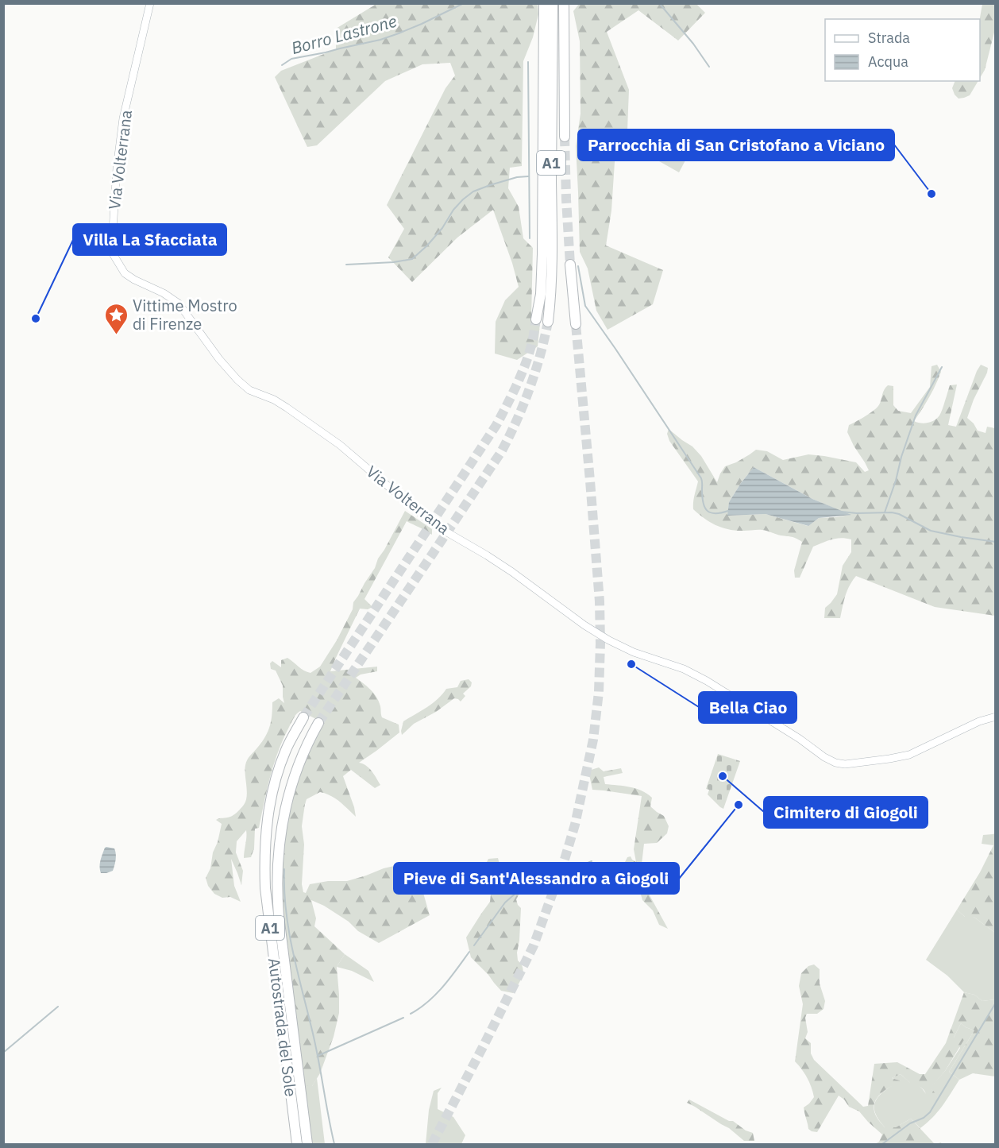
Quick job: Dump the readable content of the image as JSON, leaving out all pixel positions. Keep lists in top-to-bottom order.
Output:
{
  "streets": {
    "highway": ["A1", "Autostrada del Sole"],
    "main road": ["Via Volterrana"]
  },
  "water": ["Borro Lastrone"],
  "places": {
    "other": [
      "Parrocchia di San Cristofano a Viciano",
      "Villa La Sfacciata",
      "Bella Ciao",
      "Cimitero di Giogoli",
      "Pieve di Sant'Alessandro a Giogoli"
    ],
    "place": ["Vittime Mostro di Firenze"]
  },
  "legend": ["Strada", "Acqua"]
}
